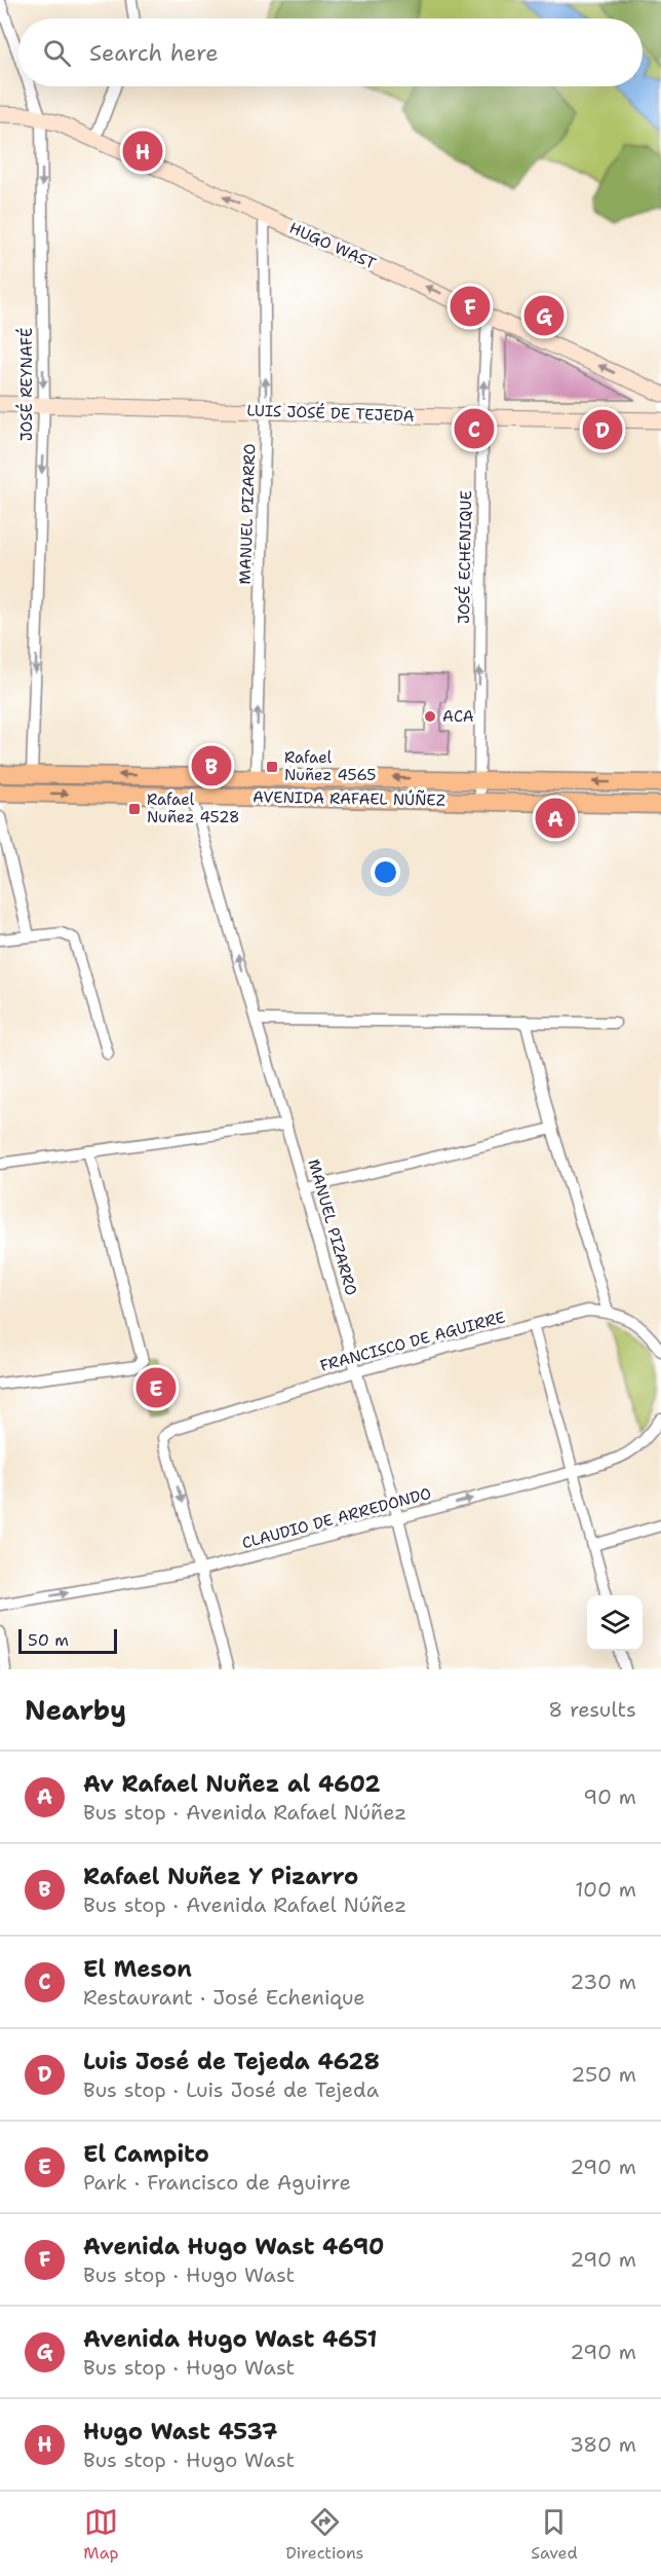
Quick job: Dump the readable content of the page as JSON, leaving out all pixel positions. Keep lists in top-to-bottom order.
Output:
{
  "streets": {
    "main road": ["HUGO WAST", "LUIS JOSÉ DE TEJEDA", "AVENIDA RAFAEL NÚÑEZ"],
    "street": [
      "JOSÉ REYNAFÉ",
      "MANUEL PIZARRO",
      "JOSÉ ECHENIQUE",
      "FRANCISCO DE AGUIRRE",
      "CLAUDIO DE ARREDONDO"
    ]
  },
  "crossings": [
    ["HUGO WAST", "JOSÉ REYNAFÉ"],
    ["HUGO WAST", "MANUEL PIZARRO"],
    ["HUGO WAST", "JOSÉ ECHENIQUE"],
    ["JOSÉ REYNAFÉ", "LUIS JOSÉ DE TEJEDA"],
    ["JOSÉ REYNAFÉ", "AVENIDA RAFAEL NÚÑEZ"],
    ["LUIS JOSÉ DE TEJEDA", "MANUEL PIZARRO"],
    ["LUIS JOSÉ DE TEJEDA", "JOSÉ ECHENIQUE"],
    ["MANUEL PIZARRO", "AVENIDA RAFAEL NÚÑEZ"],
    ["MANUEL PIZARRO", "FRANCISCO DE AGUIRRE"],
    ["MANUEL PIZARRO", "CLAUDIO DE ARREDONDO"],
    ["JOSÉ ECHENIQUE", "AVENIDA RAFAEL NÚÑEZ"],
    ["FRANCISCO DE AGUIRRE", "CLAUDIO DE ARREDONDO"]
  ],
  "one_way": [
    "HUGO WAST",
    "JOSÉ REYNAFÉ",
    "MANUEL PIZARRO",
    "JOSÉ ECHENIQUE",
    "CLAUDIO DE ARREDONDO"
  ],
  "places": {
    "other": ["ACA"],
    "transit": ["Rafael Nuñez 4565", "Rafael Nuñez 4528"]
  },
  "scale_bar": "50 m",
  "page": {
    "search": "Search here",
    "pins": [
      "H",
      "F",
      "G",
      "C",
      "D",
      "B",
      "A",
      "E"
    ],
    "scale": "50 m",
    "heading": ["Nearby", "8 results"],
    "list": [
      {
        "mark": "A",
        "name": "Av Rafael Nuñez al 4602",
        "note": "Bus stop · Avenida Rafael Núñez",
        "value": "90 m"
      },
      {
        "mark": "B",
        "name": "Rafael Nuñez Y Pizarro",
        "note": "Bus stop · Avenida Rafael Núñez",
        "value": "100 m"
      },
      {
        "mark": "C",
        "name": "El Meson",
        "note": "Restaurant · José Echenique",
        "value": "230 m"
      },
      {
        "mark": "D",
        "name": "Luis José de Tejeda 4628",
        "note": "Bus stop · Luis José de Tejeda",
        "value": "250 m"
      },
      {
        "mark": "E",
        "name": "El Campito",
        "note": "Park · Francisco de Aguirre",
        "value": "290 m"
      },
      {
        "mark": "F",
        "name": "Avenida Hugo Wast 4690",
        "note": "Bus stop · Hugo Wast",
        "value": "290 m"
      },
      {
        "mark": "G",
        "name": "Avenida Hugo Wast 4651",
        "note": "Bus stop · Hugo Wast",
        "value": "290 m"
      },
      {
        "mark": "H",
        "name": "Hugo Wast 4537",
        "note": "Bus stop · Hugo Wast",
        "value": "380 m"
      }
    ],
    "nav": ["Map", "Directions", "Saved"]
  }
}
